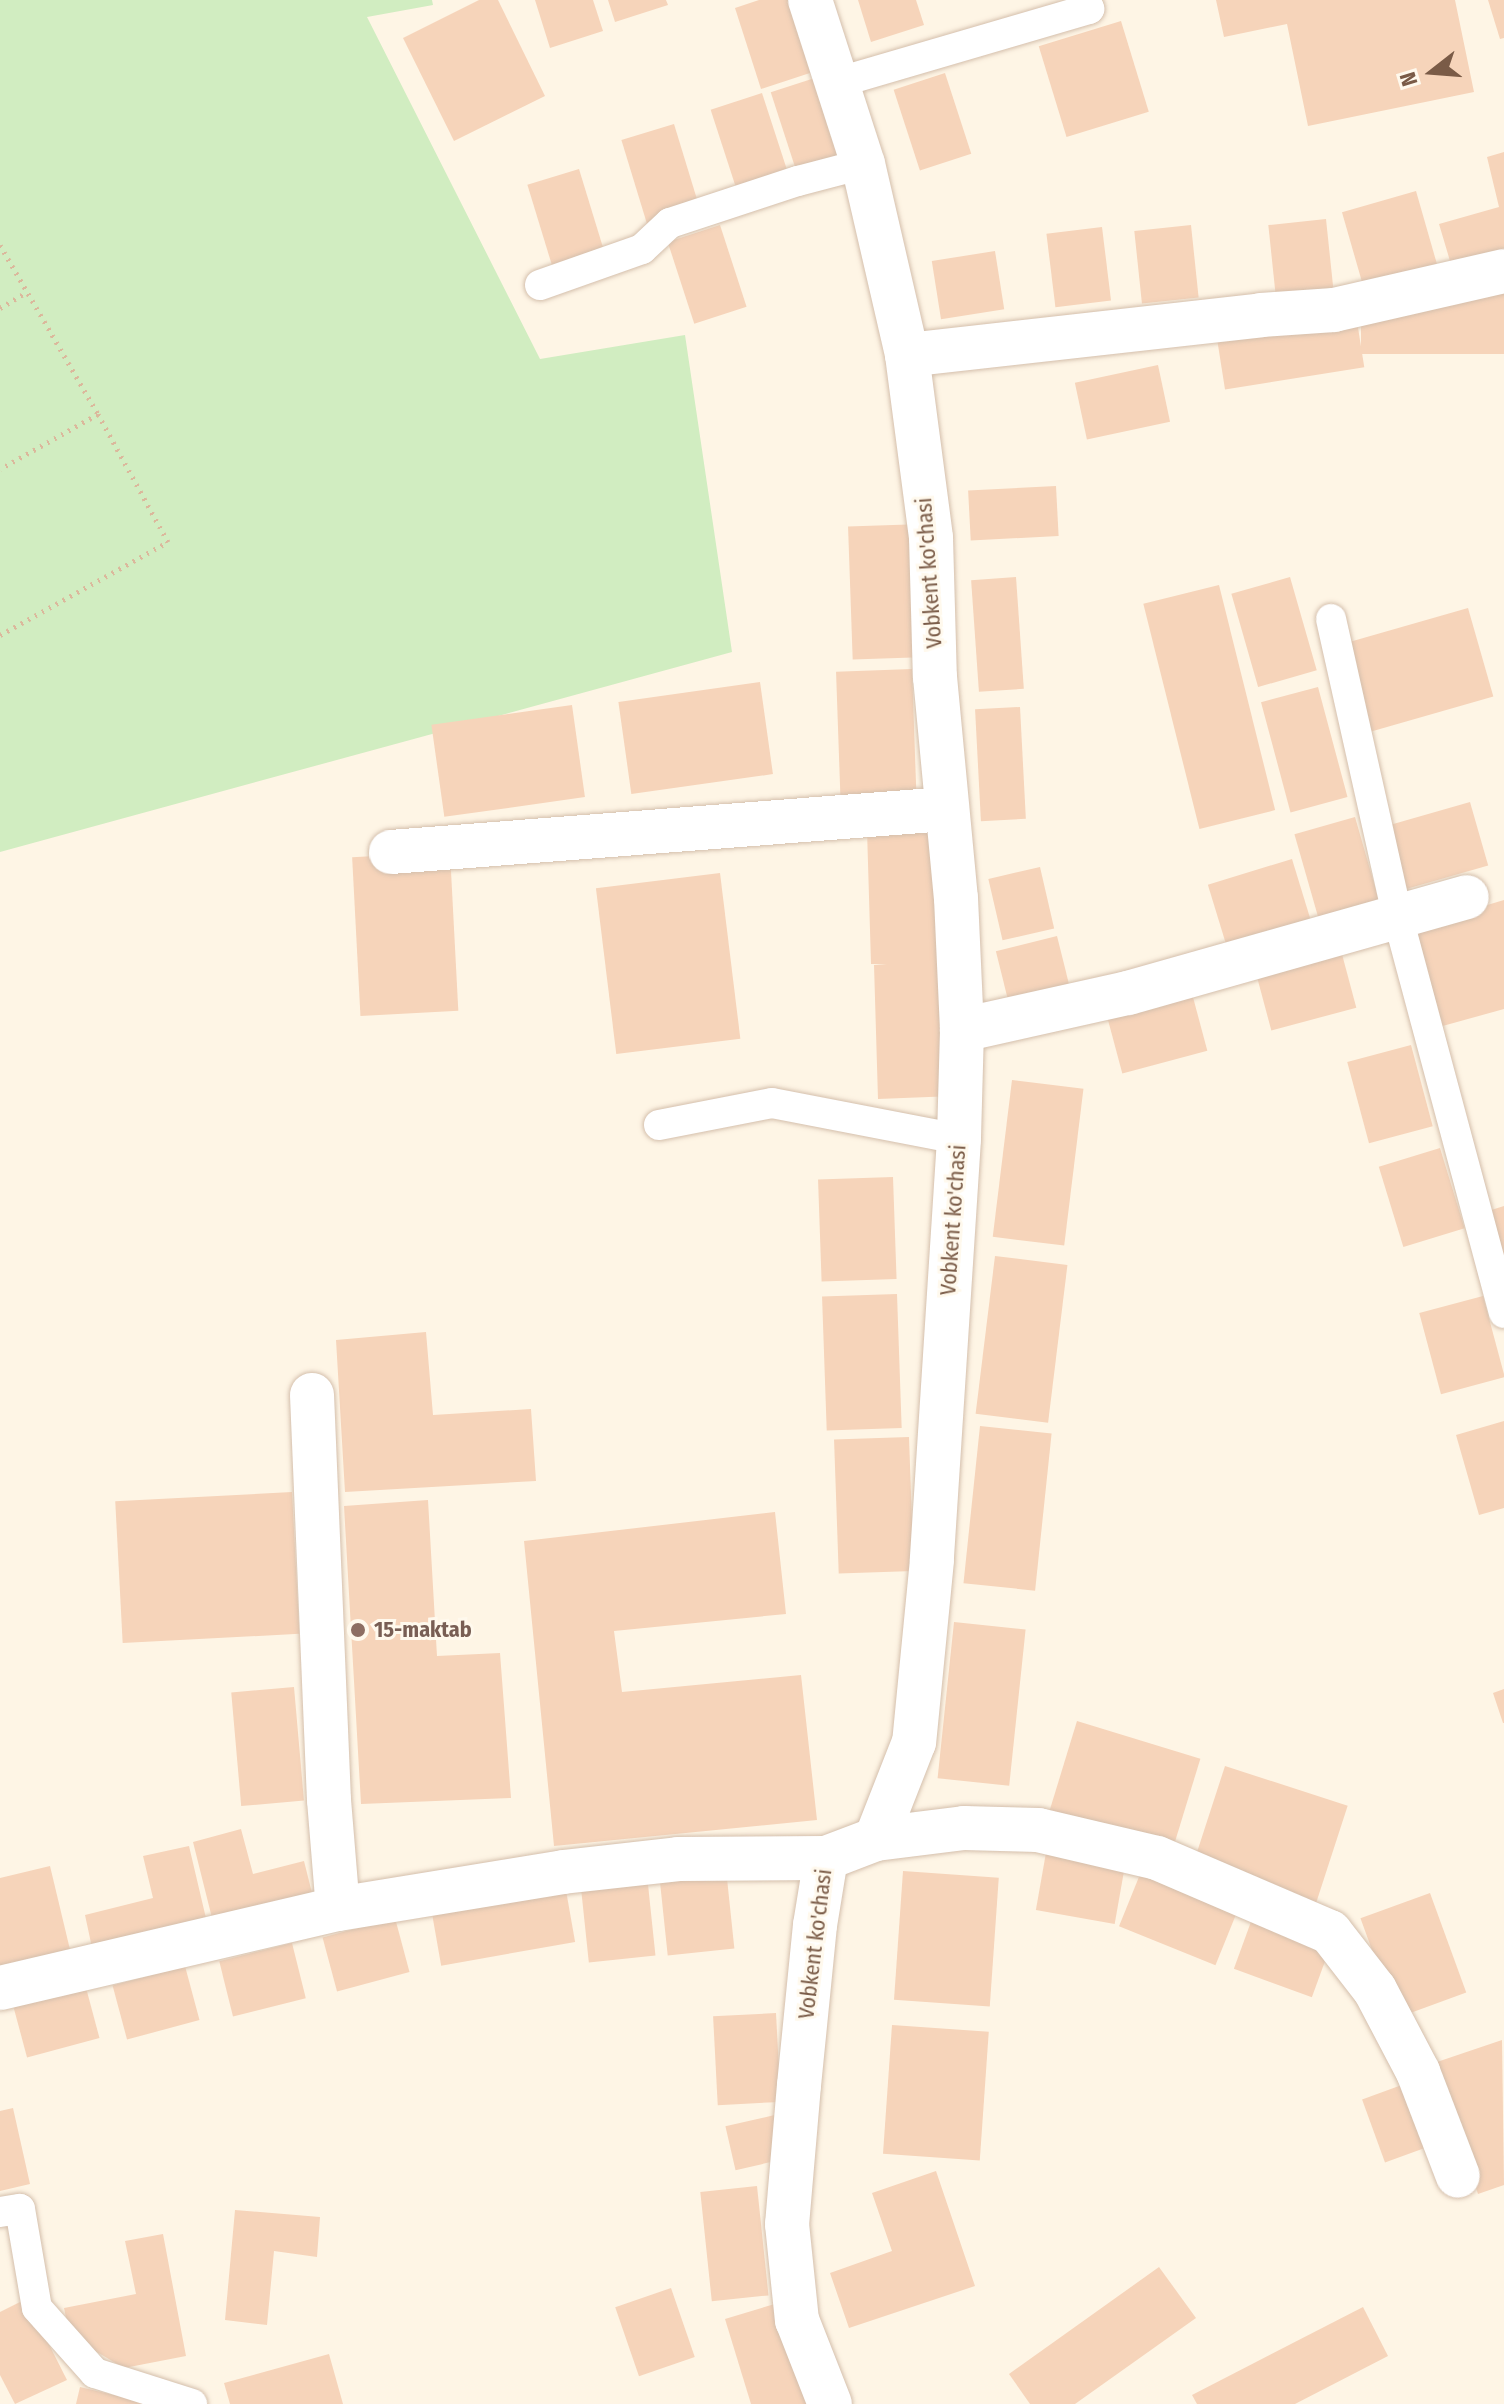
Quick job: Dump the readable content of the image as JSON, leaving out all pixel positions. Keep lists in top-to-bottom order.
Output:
{
  "streets": {
    "street": ["Vobkent ko'chasi"]
  },
  "places": ["15-maktab"],
  "north": "left"
}
